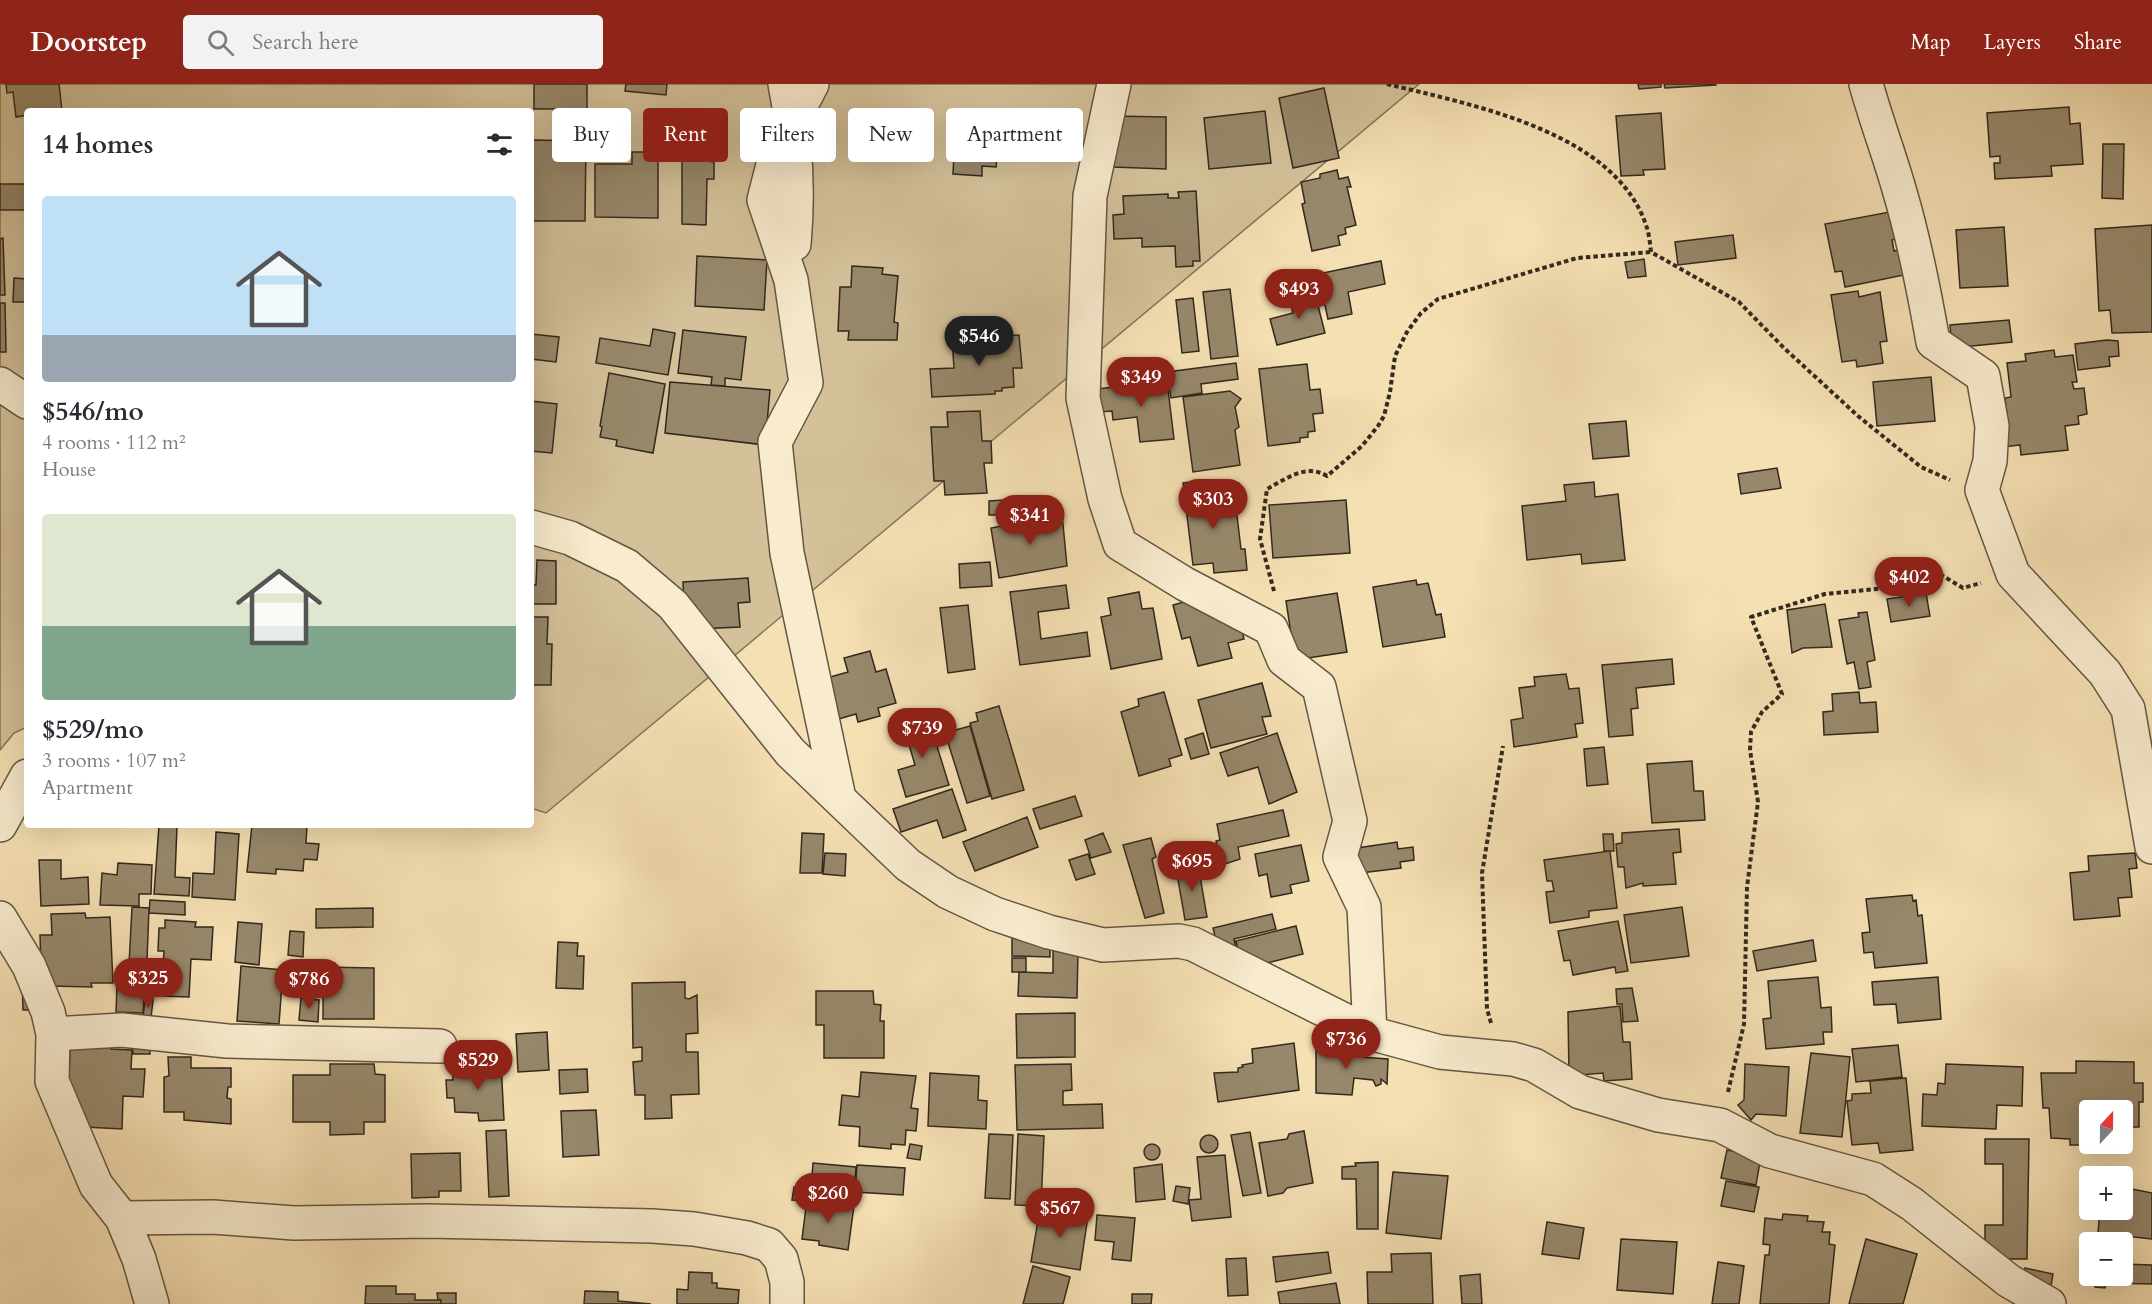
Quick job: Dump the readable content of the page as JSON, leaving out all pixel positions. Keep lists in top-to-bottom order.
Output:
{
  "north": "top",
  "page": {
    "header": "Doorstep",
    "search": "Search here",
    "nav": ["Map", "Layers", "Share"],
    "chip": [
      "Buy",
      "Rent",
      "Filters",
      "New",
      "Apartment"
    ],
    "heading": "14 homes",
    "list": [
      {
        "name": "$546/mo",
        "note": "4 rooms · 112 m² · House"
      },
      {
        "name": "$529/mo",
        "note": "3 rooms · 107 m² · Apartment"
      }
    ],
    "price": [
      "$493",
      "$546",
      "$349",
      "$303",
      "$341",
      "$402",
      "$739",
      "$695",
      "$325",
      "$786",
      "$736",
      "$529",
      "$260",
      "$567"
    ],
    "map_buttons": ["+", "−"]
  }
}
